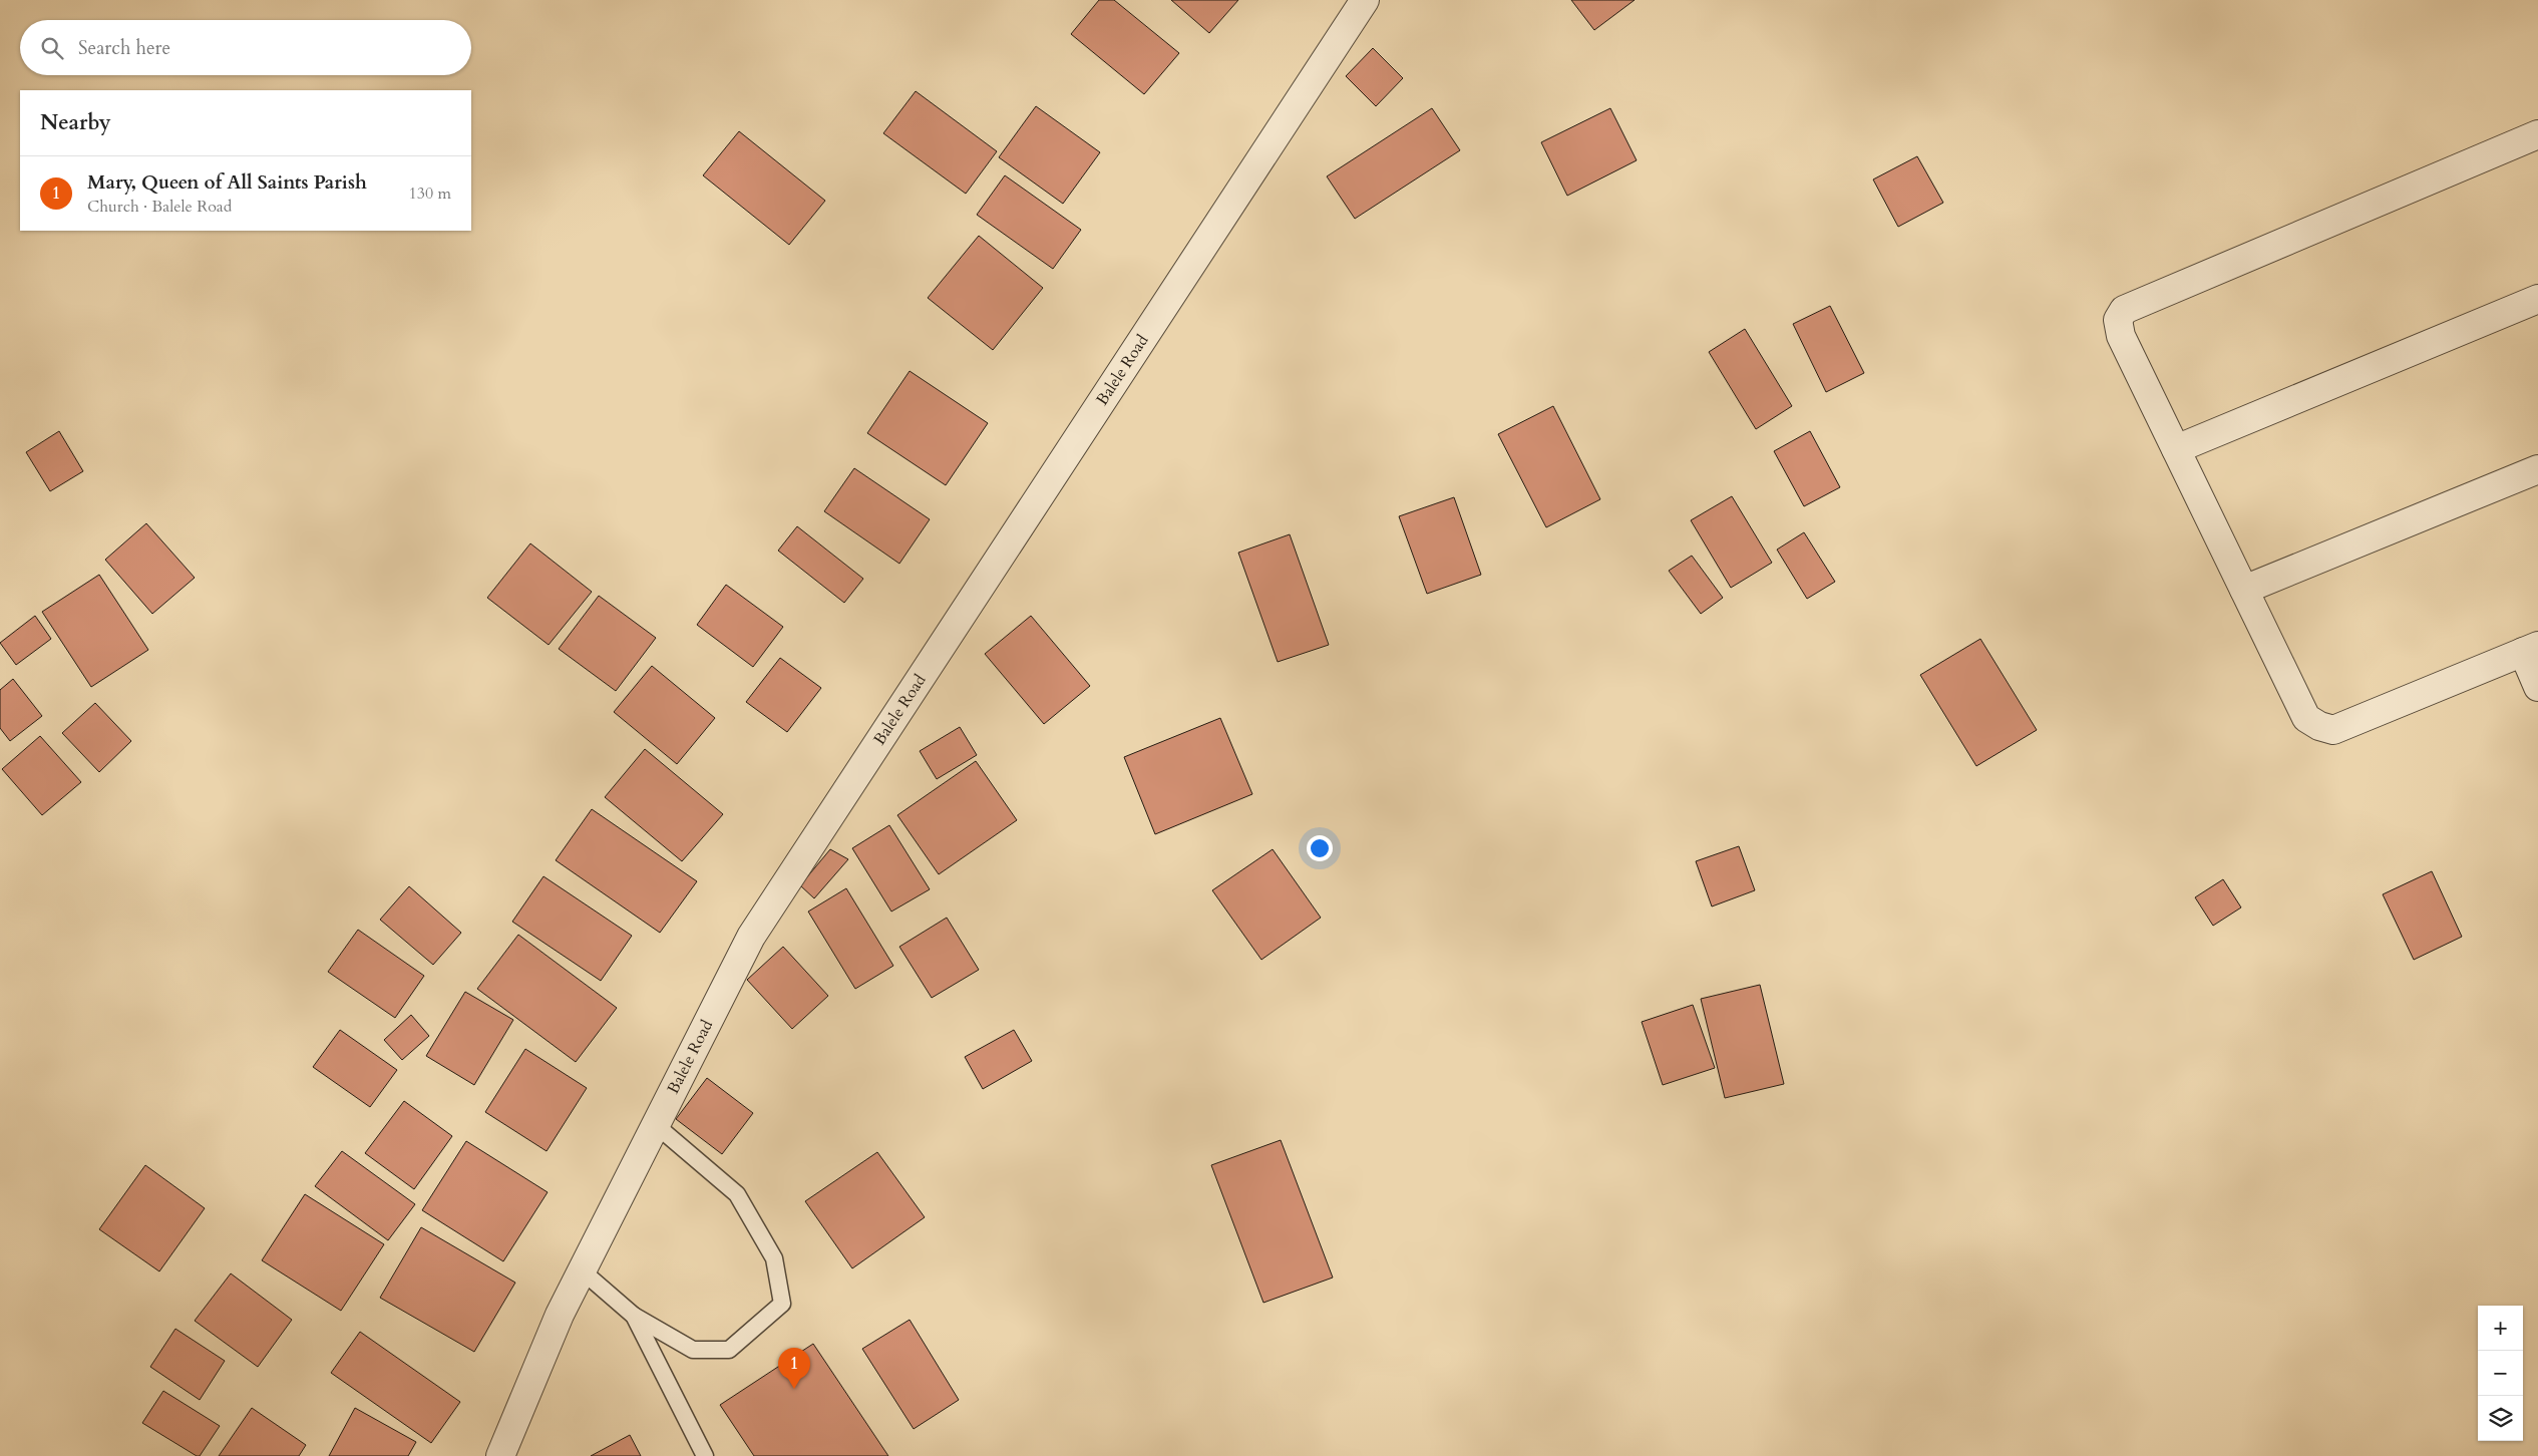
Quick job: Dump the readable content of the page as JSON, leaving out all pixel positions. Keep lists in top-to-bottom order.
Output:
{
  "streets": {
    "street": ["Balele Road"]
  },
  "page": {
    "search": "Search here",
    "heading": "Nearby",
    "list": [
      {
        "mark": "1",
        "name": "Mary, Queen of All Saints Parish",
        "note": "Church · Balele Road",
        "value": "130 m"
      }
    ],
    "map_buttons": ["+", "−"],
    "pins": "1"
  }
}
